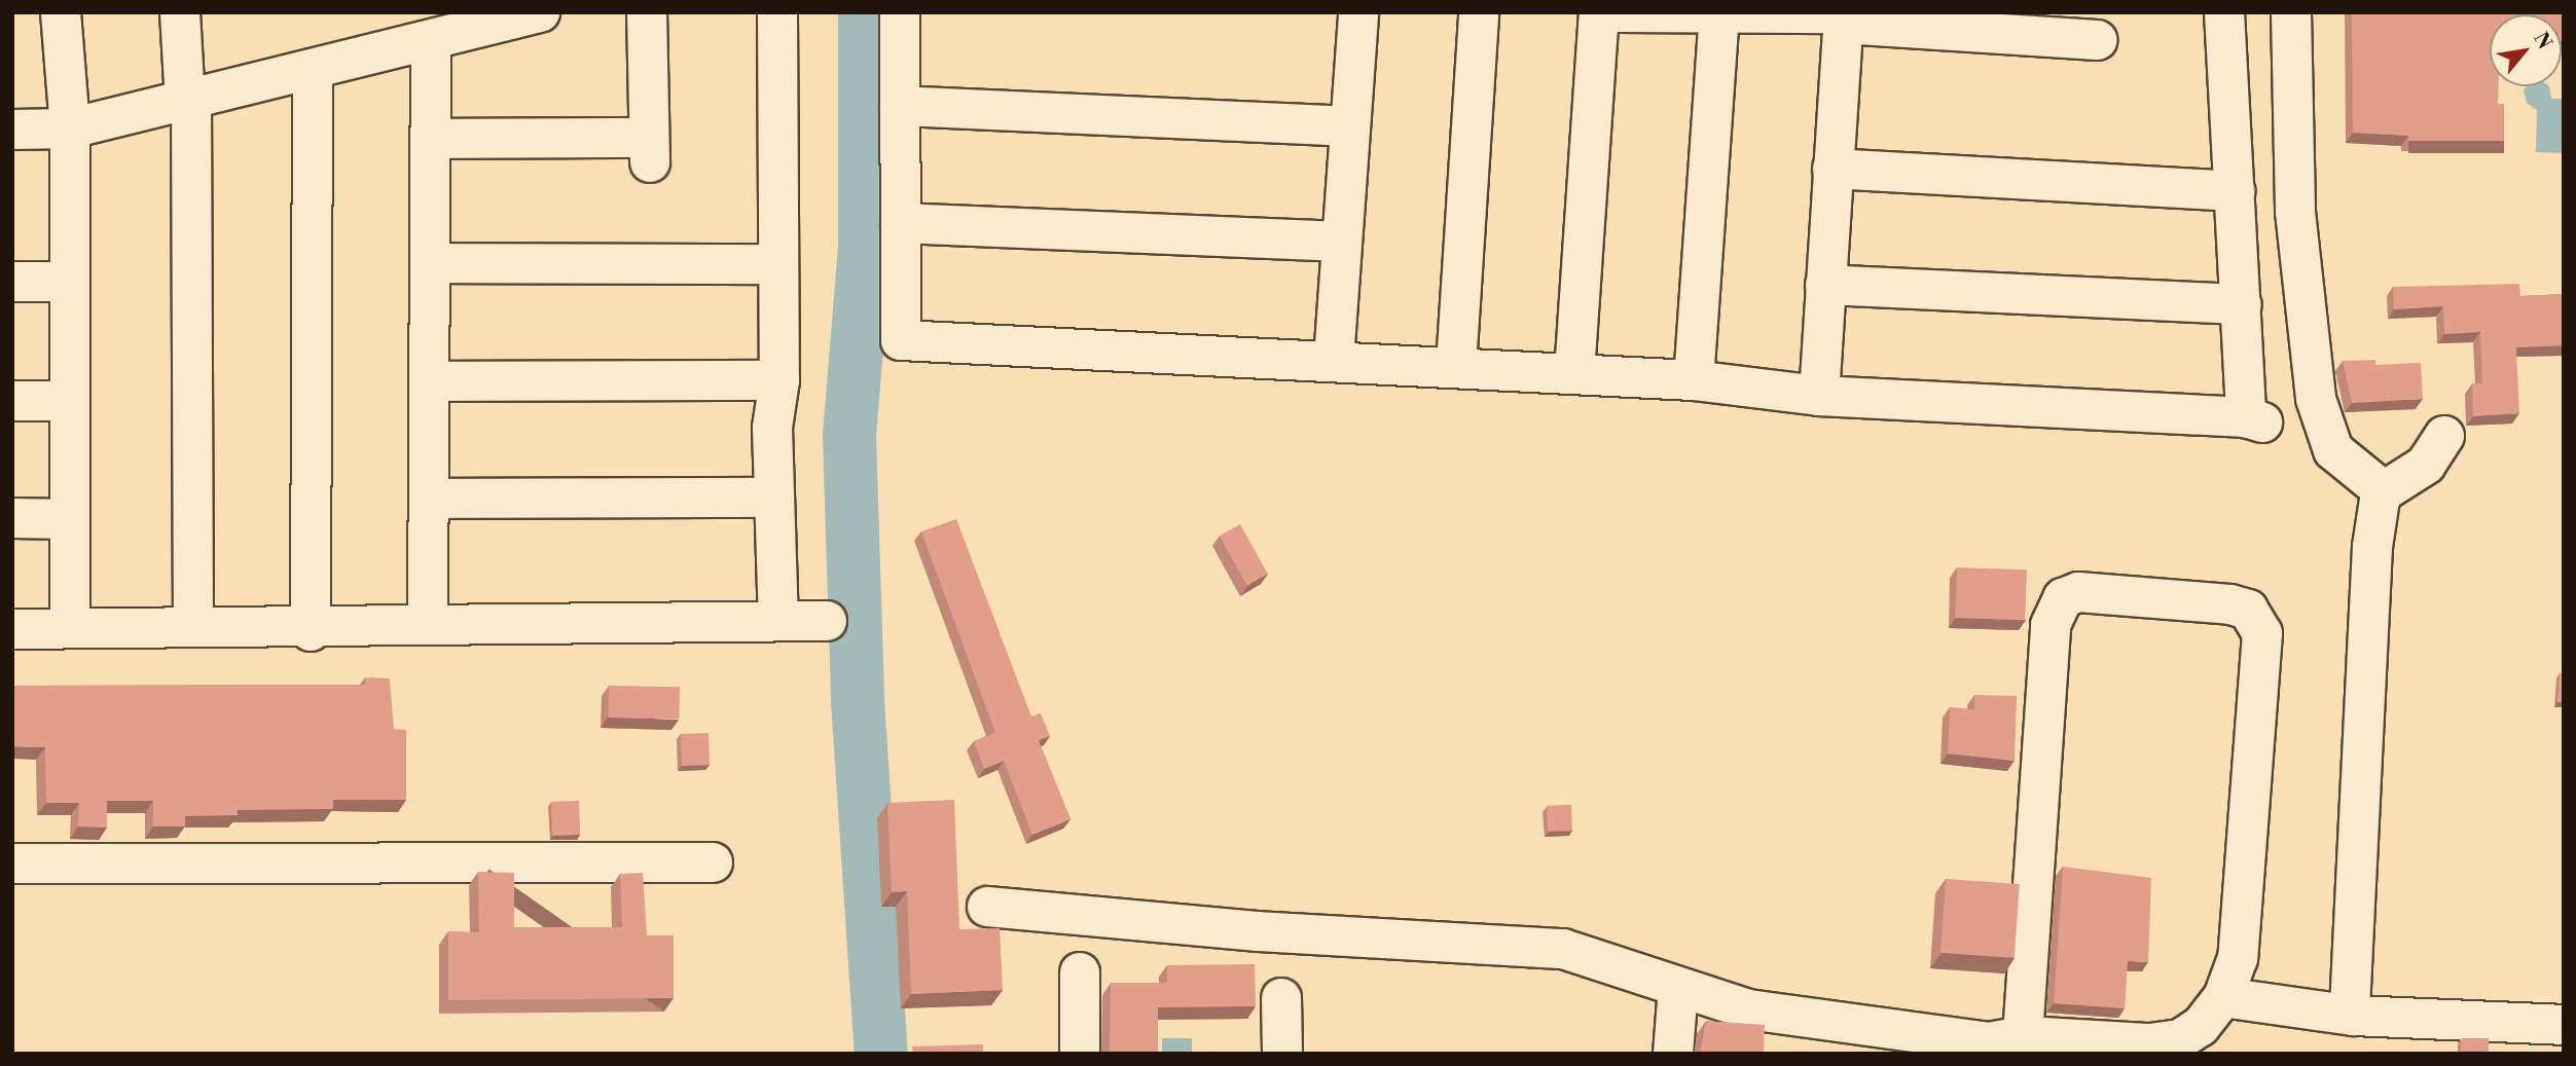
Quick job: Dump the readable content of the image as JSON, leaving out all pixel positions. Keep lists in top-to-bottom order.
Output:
{
  "north": "top right"
}
